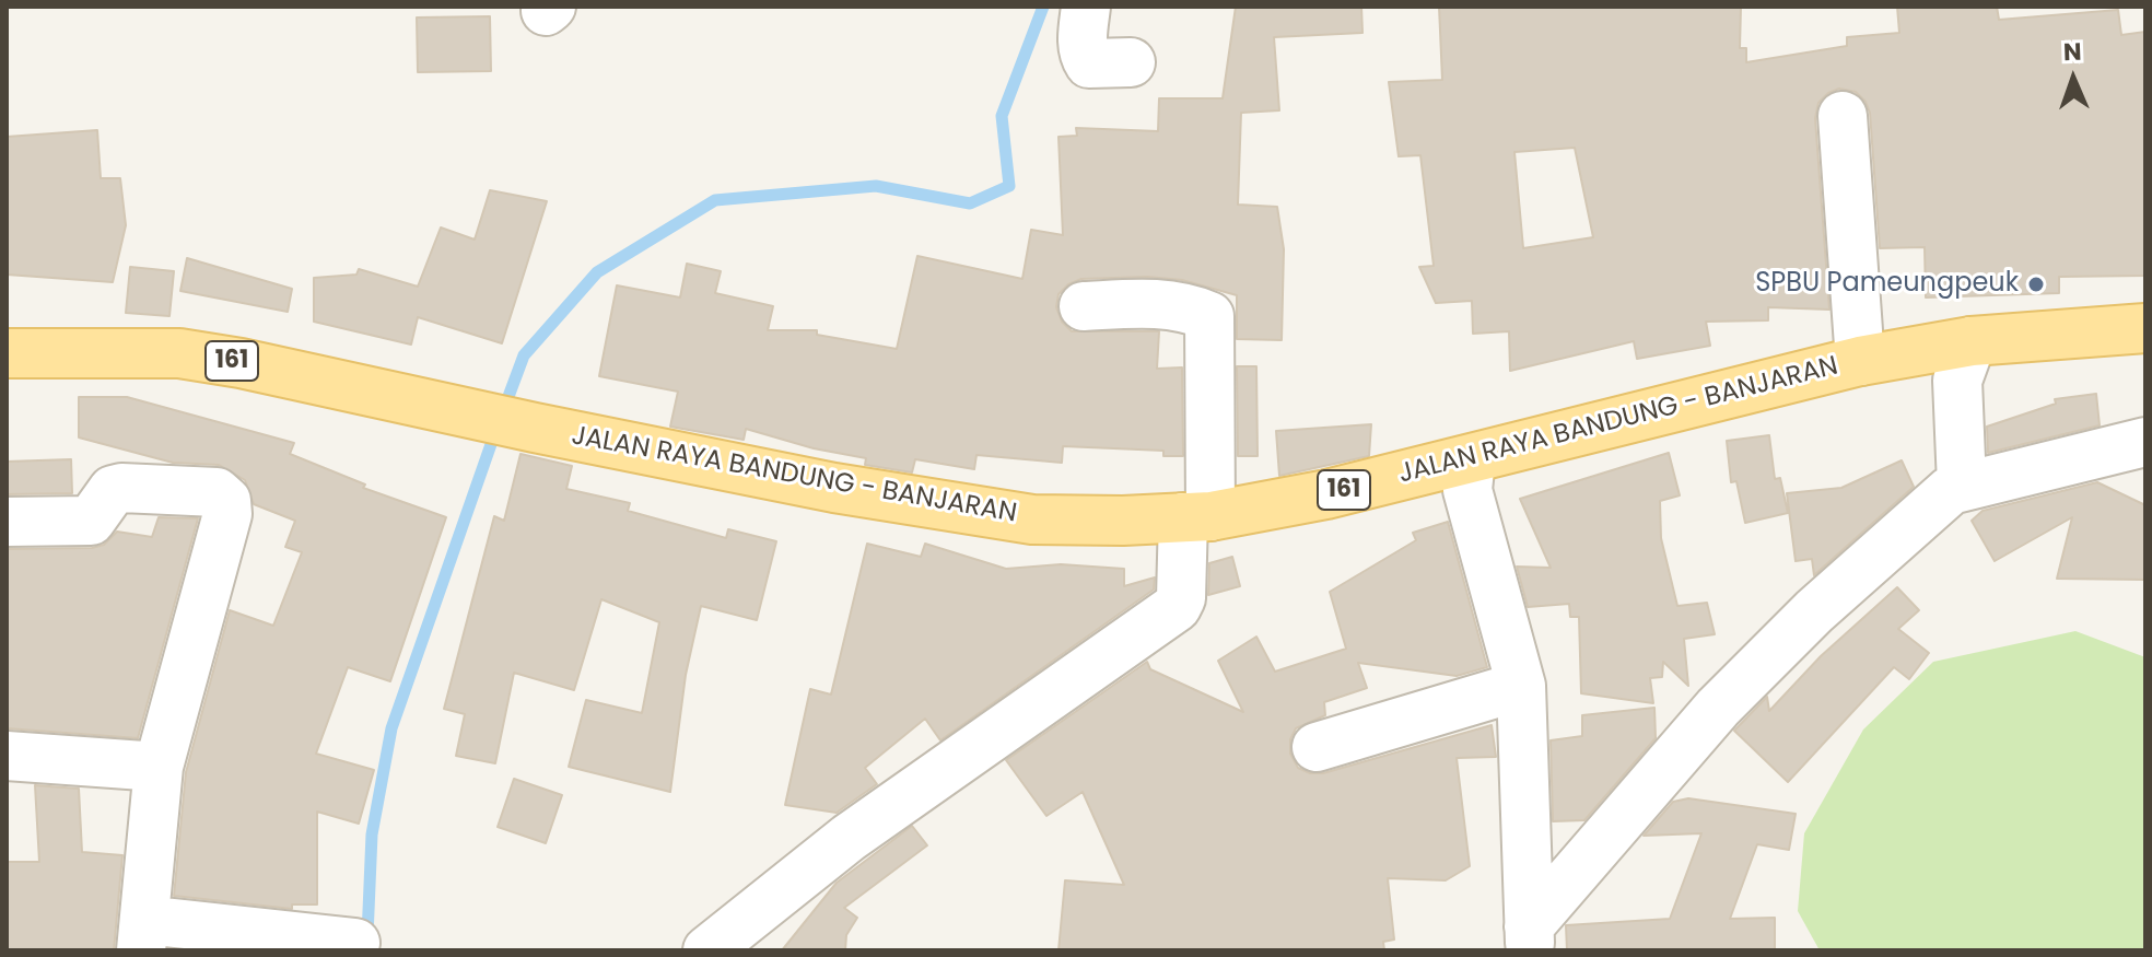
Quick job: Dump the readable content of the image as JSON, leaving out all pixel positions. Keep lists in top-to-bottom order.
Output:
{
  "streets": {
    "main road": ["161", "JALAN RAYA BANDUNG - BANJARAN"]
  },
  "places": ["SPBU Pameungpeuk"],
  "north": "top"
}
